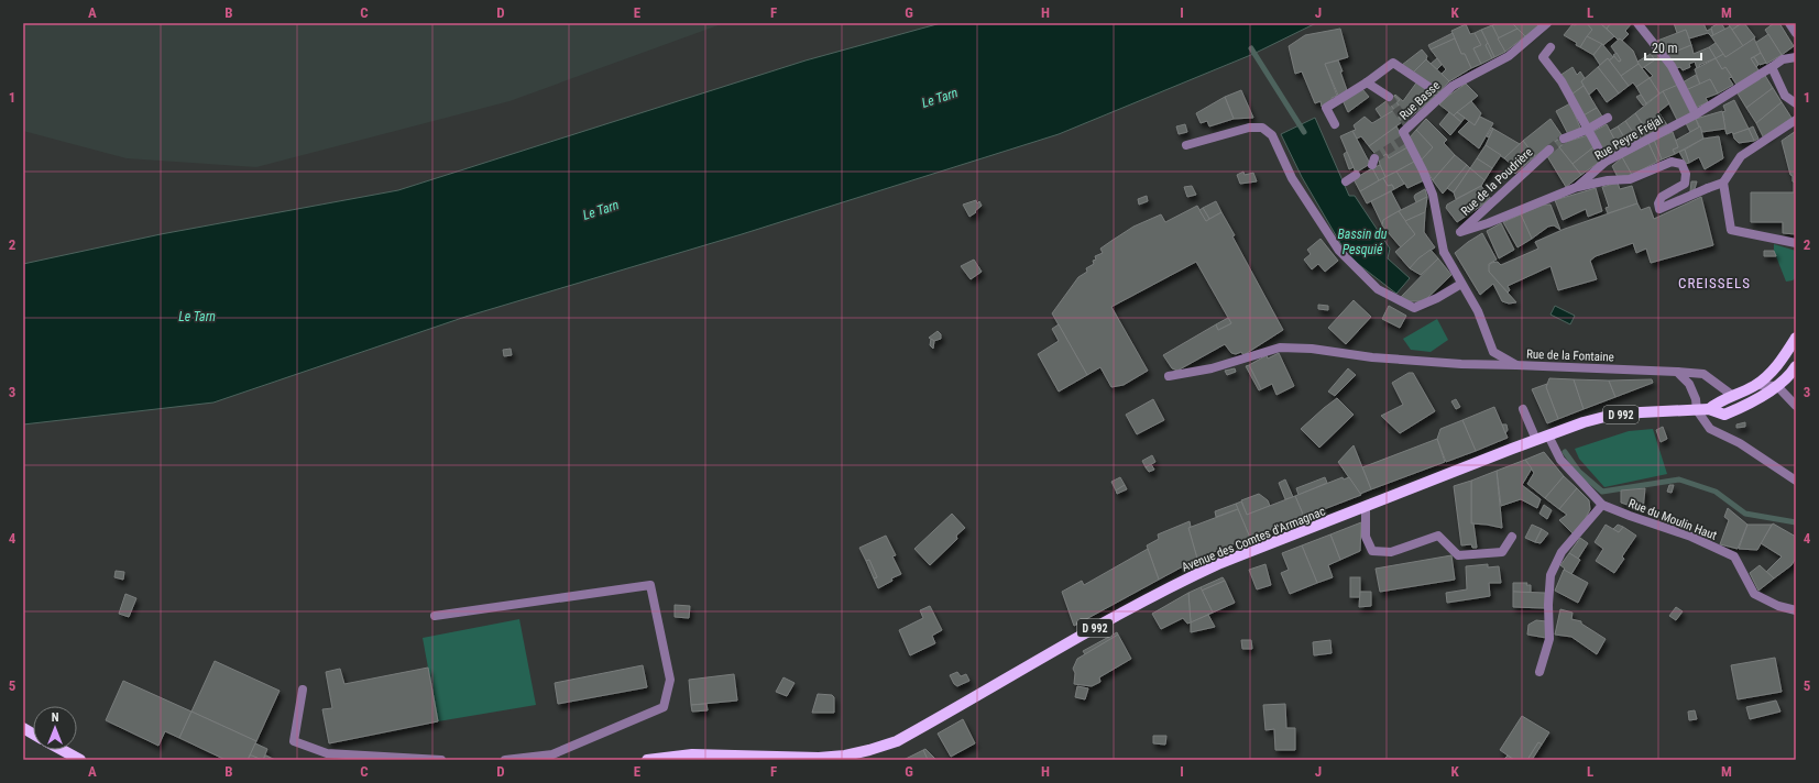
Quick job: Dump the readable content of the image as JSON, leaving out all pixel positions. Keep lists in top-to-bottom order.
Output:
{
  "streets": {
    "main road": ["D 992", "Avenue des Comtes d'Armagnac"],
    "street": [
      "Rue Basse",
      "Rue Peyre Fréjal",
      "Rue de la Poudrière",
      "Rue de la Fontaine",
      "Rue du Moulin Haut"
    ]
  },
  "crossings": [
    ["Rue Basse", "Rue de la Fontaine"],
    ["Rue Peyre Fréjal", "Rue de la Poudrière"],
    ["Rue de la Fontaine", "Avenue des Comtes d'Armagnac"],
    ["Rue du Moulin Haut", "Avenue des Comtes d'Armagnac"]
  ],
  "districts": ["CREISSELS"],
  "water": ["Le Tarn", "Bassin du Pesquié"],
  "scale_bar": "20 m",
  "north": "top",
  "grid": {
    "columns": [
      "A",
      "B",
      "C",
      "D",
      "E",
      "F",
      "G",
      "H",
      "I",
      "J",
      "K",
      "L",
      "M"
    ],
    "rows": [
      "1",
      "2",
      "3",
      "4",
      "5"
    ]
  }
}
